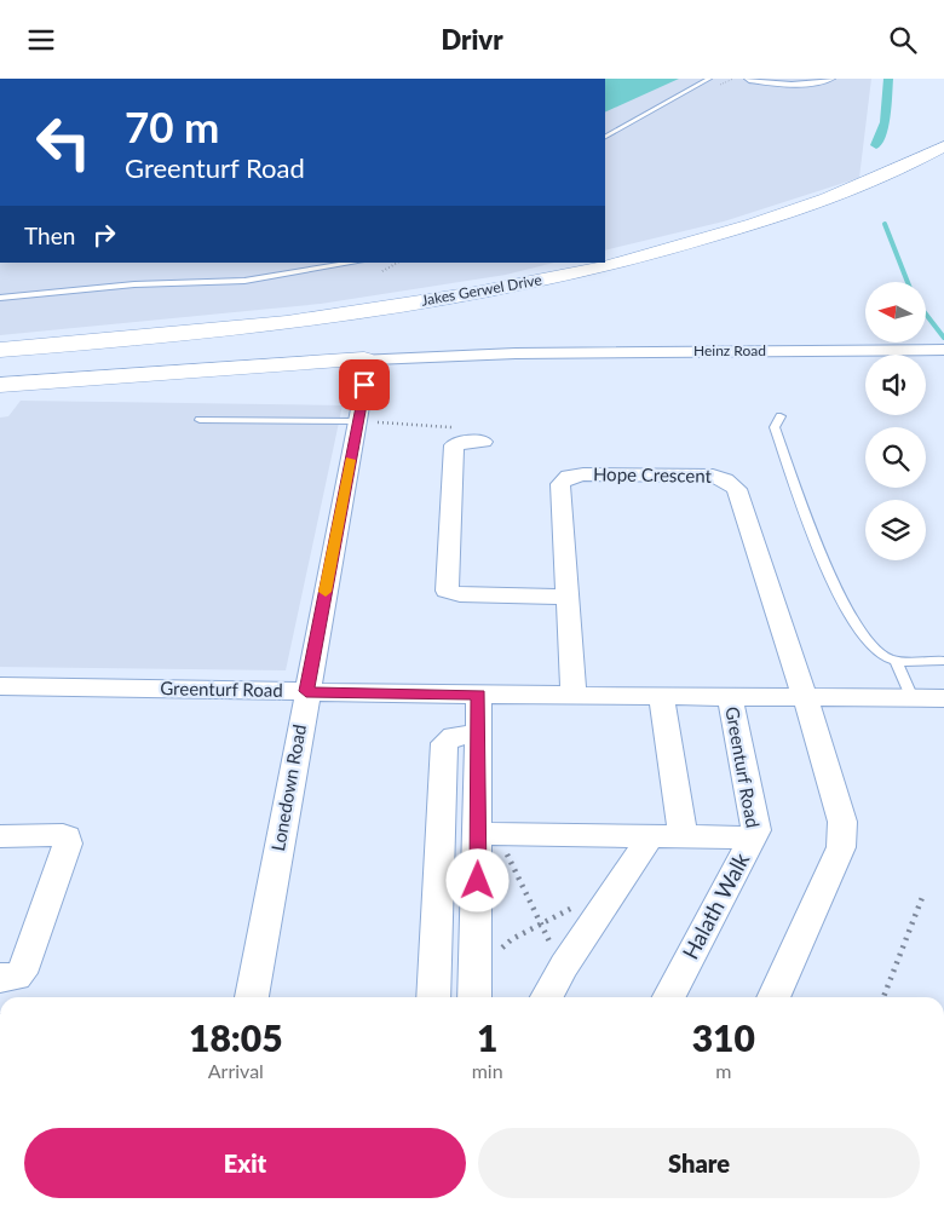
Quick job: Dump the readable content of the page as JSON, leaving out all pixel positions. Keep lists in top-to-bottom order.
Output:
{
  "streets": {
    "highway": ["Jakes Gerwel Drive"],
    "street": [
      "Heinz Road",
      "Hope Crescent",
      "Greenturf Road",
      "Lonedown Road",
      "Halath Walk"
    ]
  },
  "crossings": [
    ["Heinz Road", "Lonedown Road"],
    ["Hope Crescent", "Greenturf Road"],
    ["Greenturf Road", "Lonedown Road"],
    ["Greenturf Road", "Halath Walk"]
  ],
  "north": "left",
  "page": {
    "header": "Drivr",
    "turn": ["70 m", "Greenturf Road"],
    "then": "Then",
    "eta": [
      "18:05",
      "Arrival",
      "1",
      "min",
      "310",
      "m"
    ],
    "buttons": ["Exit", "Share"]
  }
}
